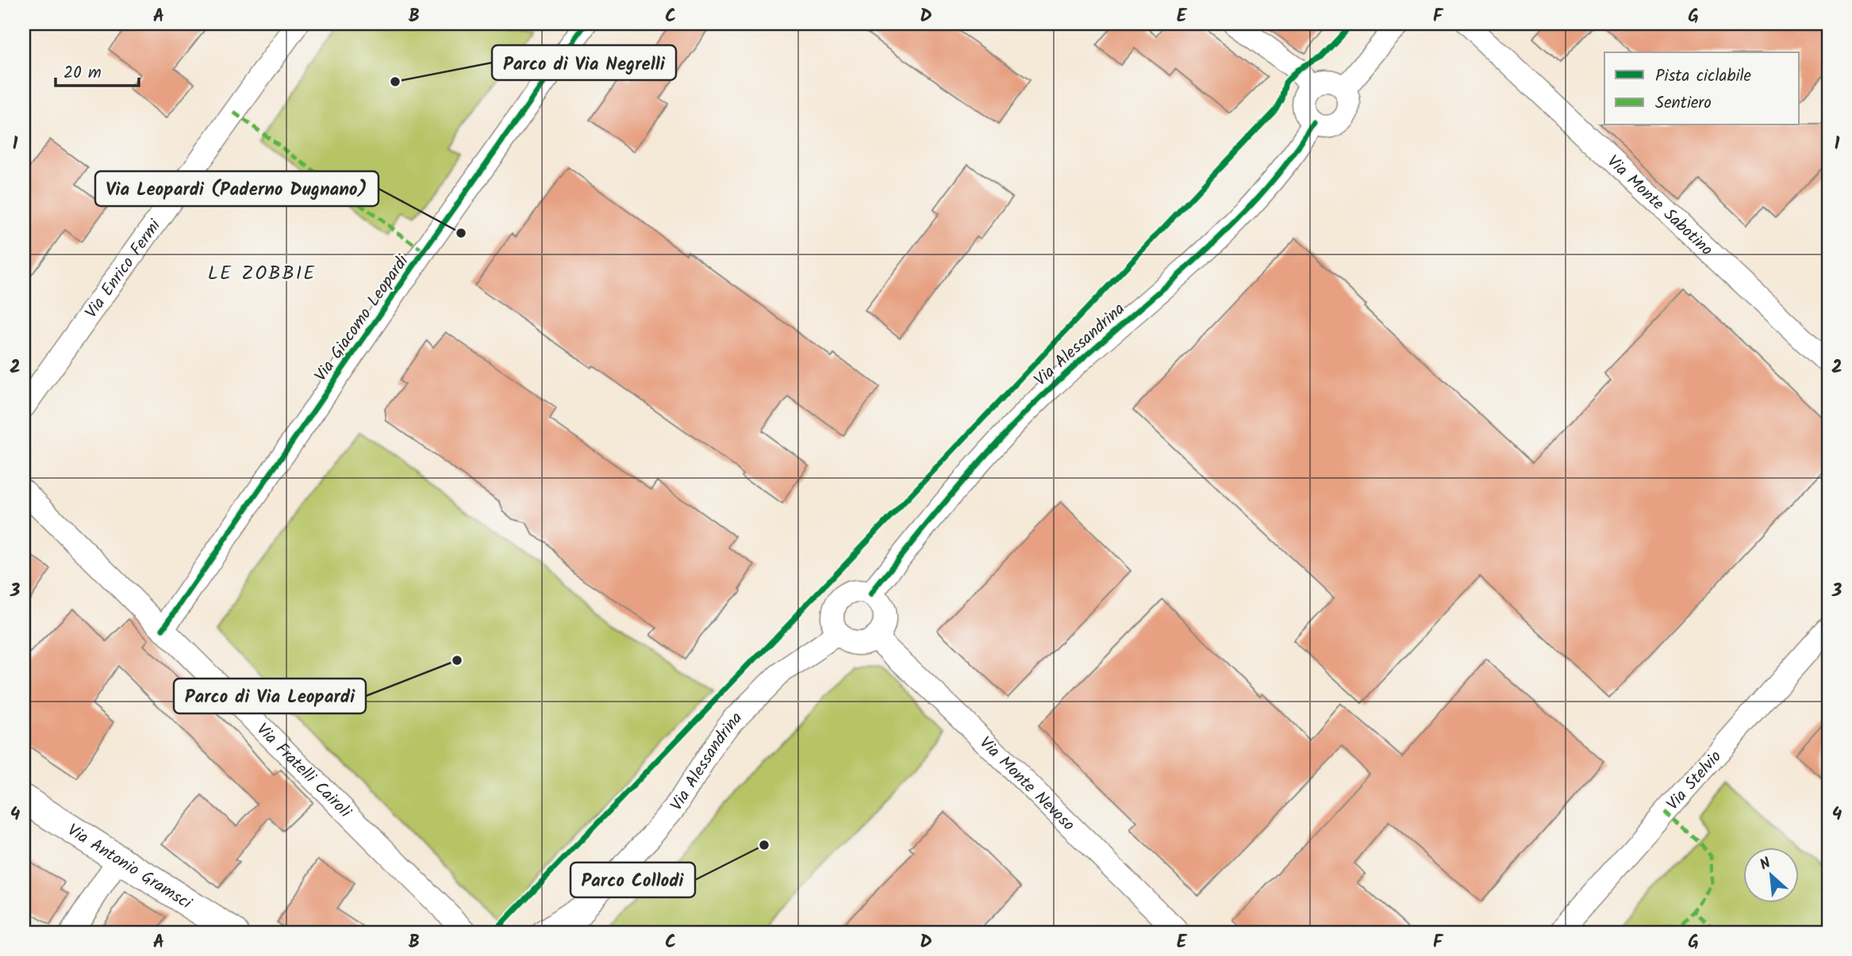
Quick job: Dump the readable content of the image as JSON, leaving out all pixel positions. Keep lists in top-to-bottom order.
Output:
{
  "streets": {
    "street": [
      "Via Monte Sabotino",
      "Via Enrico Fermi",
      "Via Giacomo Leopardi",
      "Via Alessandrina",
      "Via Fratelli Cairoli",
      "Via Stelvio",
      "Via Monte Nevoso",
      "Via Antonio Gramsci"
    ]
  },
  "crossings": [
    ["Via Giacomo Leopardi", "Via Fratelli Cairoli"],
    ["Via Alessandrina", "Via Monte Nevoso"]
  ],
  "districts": ["LE ZOBBIE"],
  "places": [
    "Parco di Via Negrelli",
    "Via Leopardi (Paderno Dugnano)",
    "Parco di Via Leopardi",
    "Parco Collodi"
  ],
  "legend": ["Pista ciclabile", "Sentiero"],
  "scale_bar": "20 m",
  "north": "top left",
  "grid": {
    "columns": [
      "A",
      "B",
      "C",
      "D",
      "E",
      "F",
      "G"
    ],
    "rows": [
      "1",
      "2",
      "3",
      "4"
    ]
  }
}
